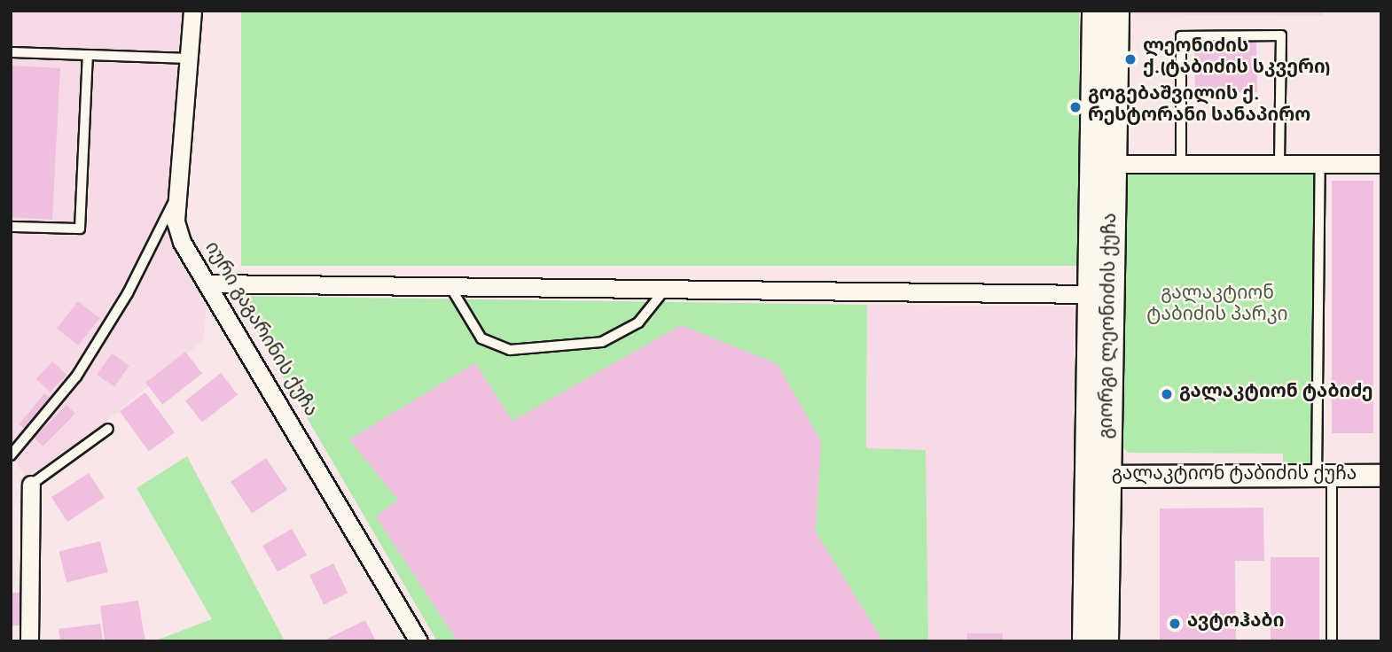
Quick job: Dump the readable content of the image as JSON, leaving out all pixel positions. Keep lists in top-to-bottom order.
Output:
{
  "streets": {
    "main road": ["გიორგი ლეონიძის ქუჩა"],
    "street": ["იური გაგარინის ქუჩა", "გალაკტიონ ტაბიძის ქუჩა"]
  },
  "crossings": [
    ["გიორგი ლეონიძის ქუჩა", "გალაკტიონ ტაბიძის ქუჩა"]
  ],
  "parks": ["გალაკტიონ ტაბიძის პარკი"],
  "places": [
    "ლეონიძის ქ.(ტაბიძის სკვერი)",
    "გოგებაშვილის ქ. რესტორანი სანაპირო",
    "გალაკტიონ ტაბიძე",
    "ავტოჰაბი"
  ]
}
